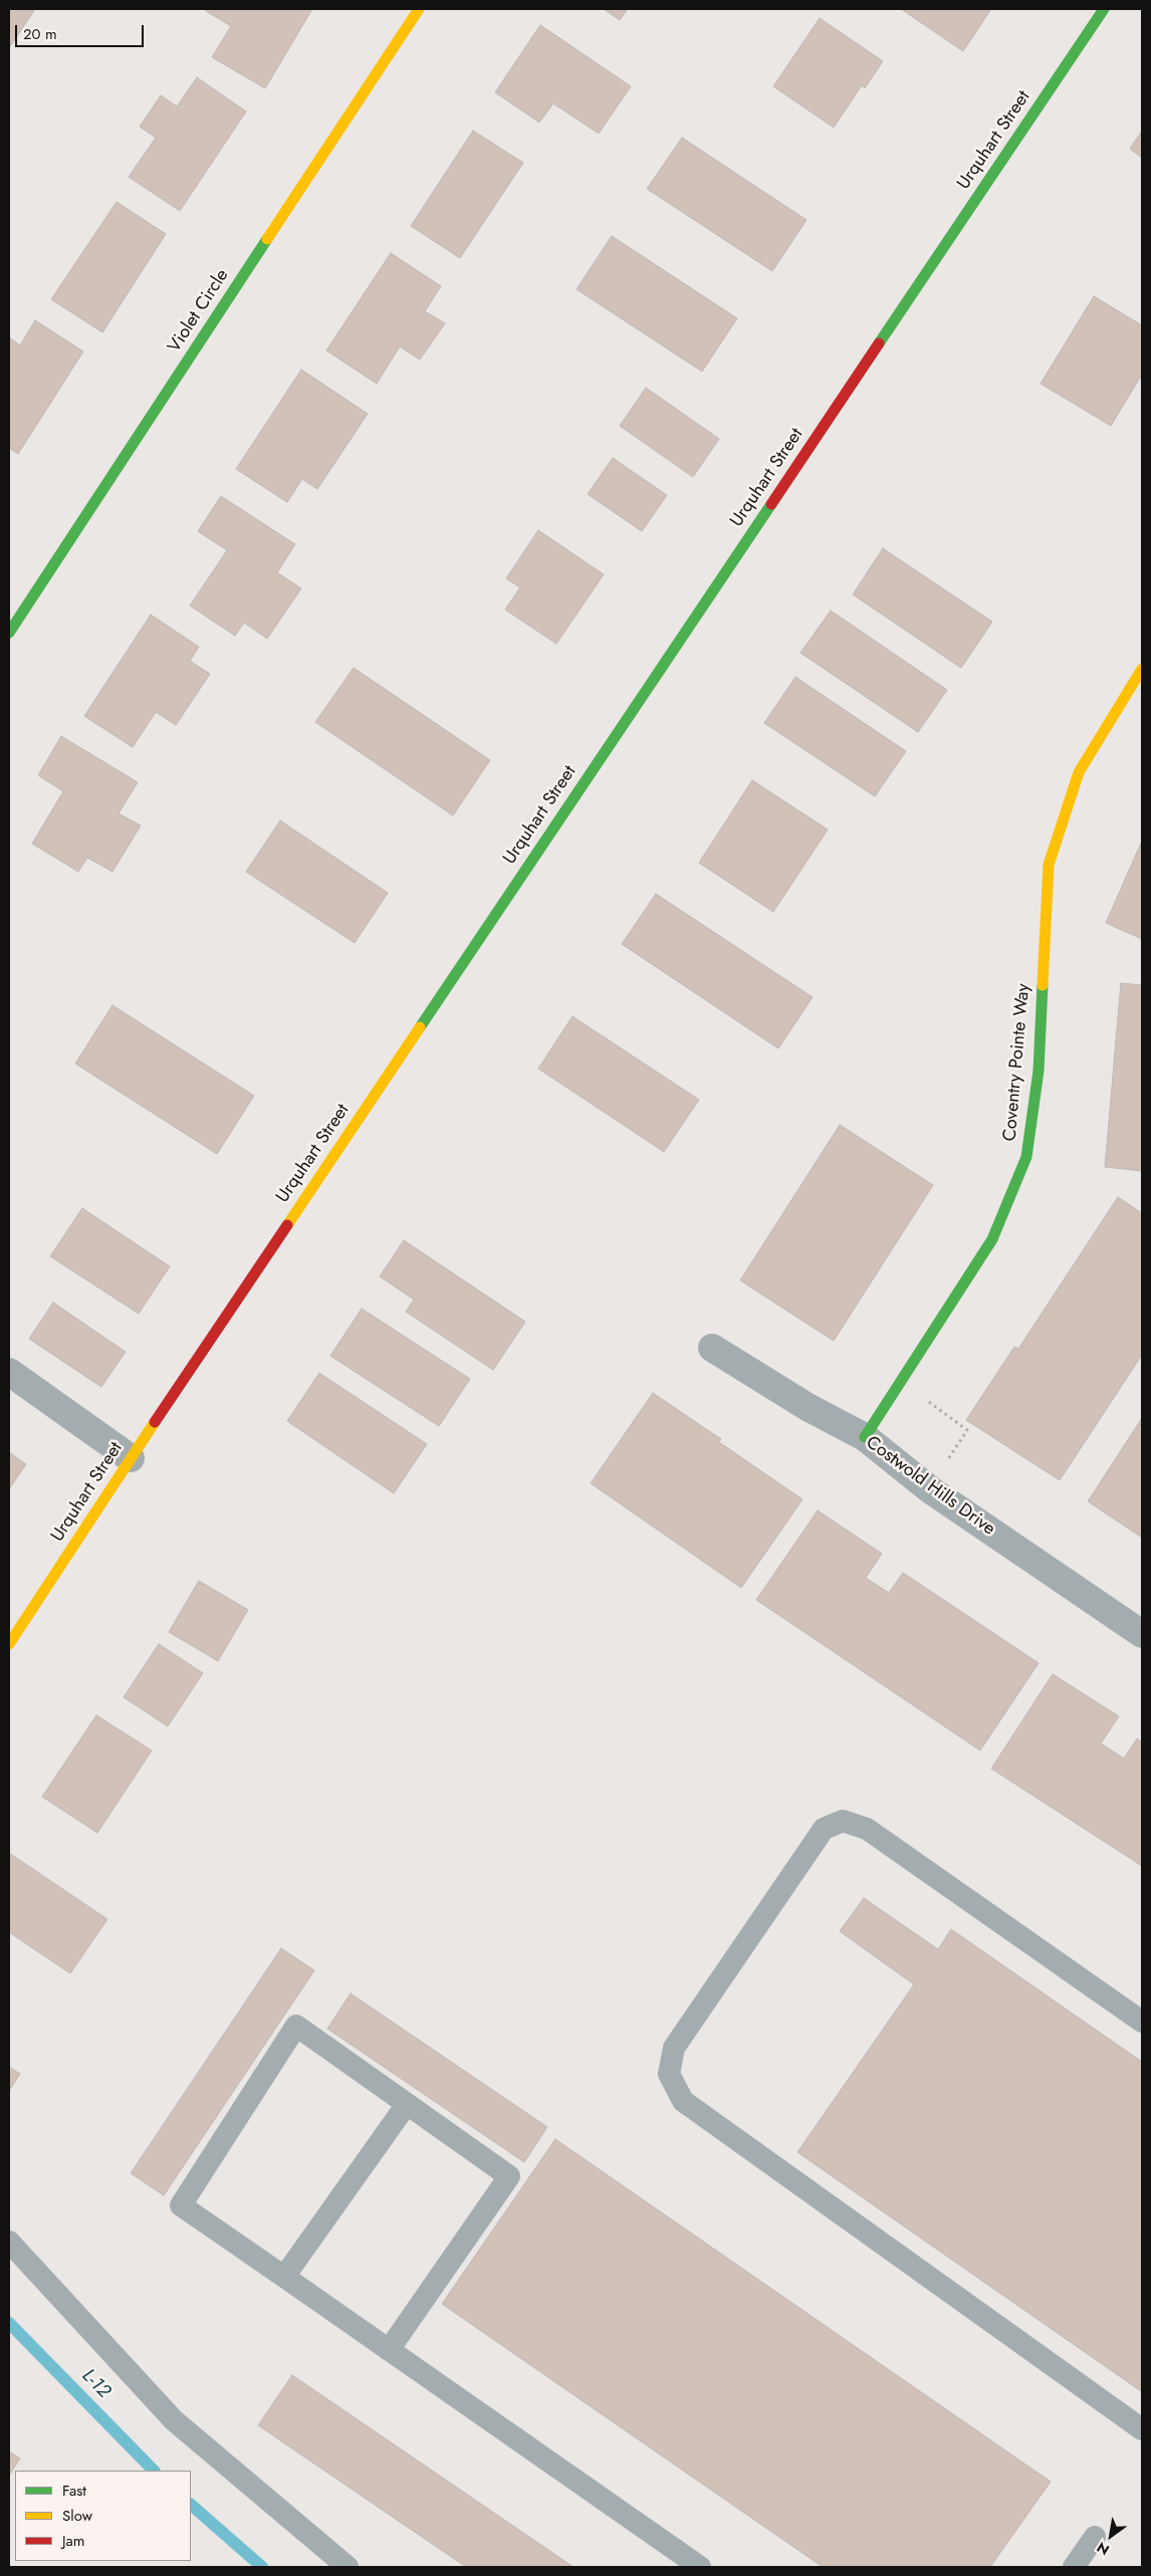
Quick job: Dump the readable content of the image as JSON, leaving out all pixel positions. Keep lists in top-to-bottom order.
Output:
{
  "streets": {
    "street": [
      "Urquhart Street",
      "Violet Circle",
      "Coventry Pointe Way",
      "Costwold Hills Drive"
    ]
  },
  "crossings": [
    ["Coventry Pointe Way", "Costwold Hills Drive"]
  ],
  "water": ["L-12"],
  "legend": ["Fast", "Slow", "Jam"],
  "scale_bar": "20 m",
  "north": "bottom left"
}
